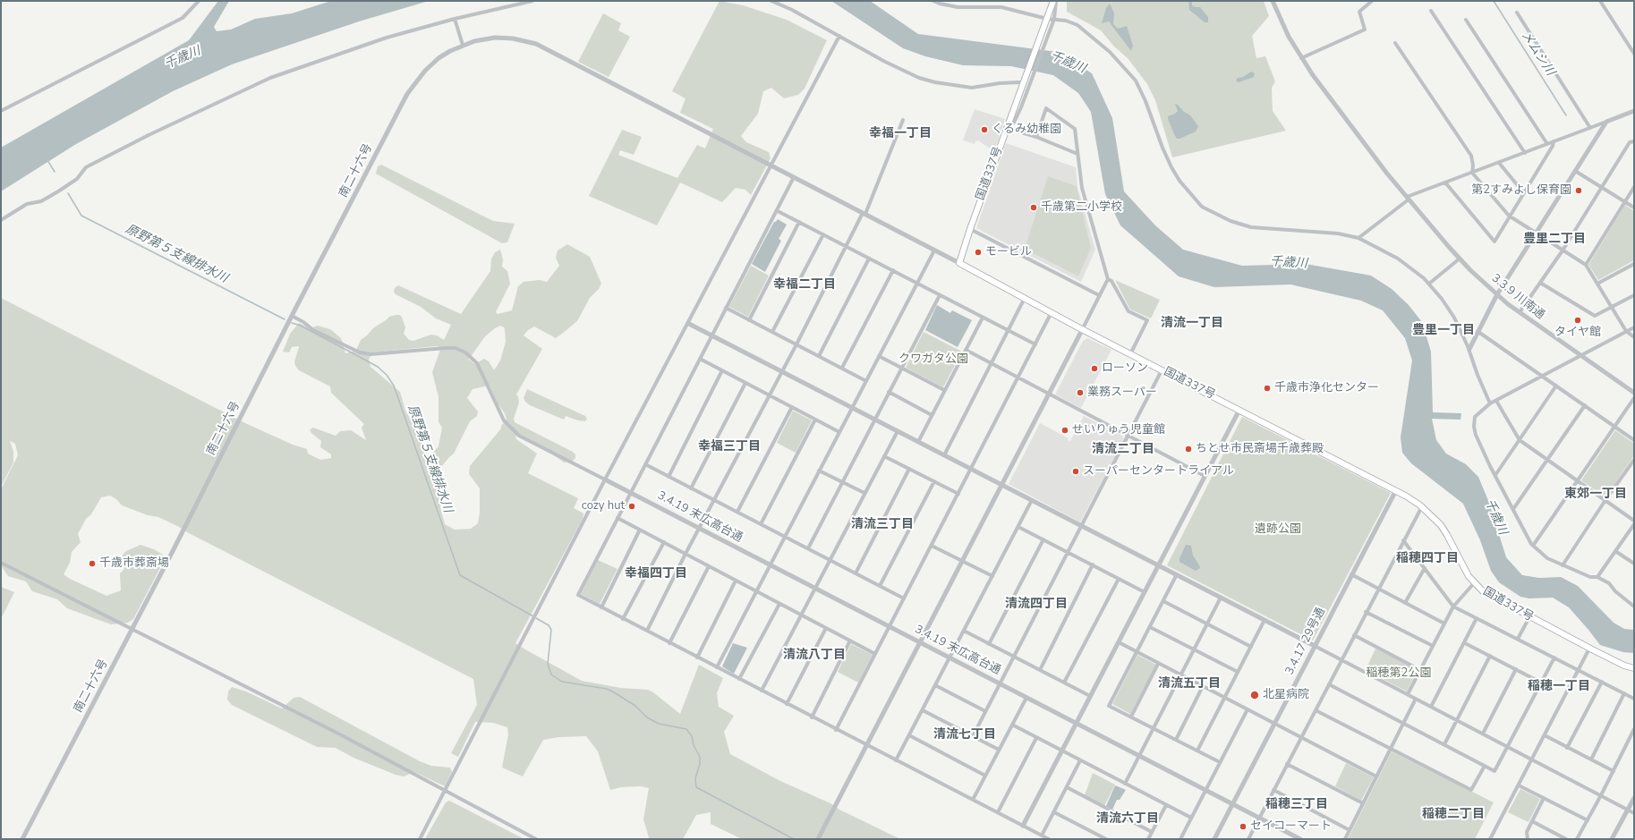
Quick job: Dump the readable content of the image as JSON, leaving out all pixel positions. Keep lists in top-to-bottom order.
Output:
{
  "streets": {
    "highway": ["国道337号"],
    "street": [
      "南二十六号",
      "3.3.9 川南通",
      "3.4.19 末広高台通",
      "3.4.17 29号通"
    ]
  },
  "crossings": [
    ["南二十六号", "国道337号"],
    ["国道337号", "3.4.17 29号通"],
    ["3.4.19 末広高台通", "3.4.17 29号通"]
  ],
  "districts": [
    "幸福一丁目",
    "豊里二丁目",
    "幸福二丁目",
    "清流一丁目",
    "豊里一丁目",
    "幸福三丁目",
    "清流二丁目",
    "東郊一丁目",
    "清流三丁目",
    "稲穂四丁目",
    "幸福四丁目",
    "清流四丁目",
    "清流八丁目",
    "清流五丁目",
    "稲穂一丁目",
    "清流七丁目",
    "稲穂三丁目",
    "稲穂二丁目",
    "清流六丁目"
  ],
  "water": ["メムシ川", "千歳川", "原野第５支線排水川"],
  "parks": ["クワガタ公園", "遺跡公園", "稲穂第2公園"],
  "places": [
    "くるみ幼稚園",
    "第2すみよし保育園",
    "千歳第二小学校",
    "モービル",
    "タイヤ館",
    "ローソン",
    "千歳市浄化センター",
    "業務スーパー",
    "せいりゅう児童館",
    "ちとせ市民斎場千歳葬殿",
    "スーパーセンタートライアル",
    "cozy hut",
    "千歳市葬斎場",
    "北星病院",
    "セイコーマート"
  ]
}
